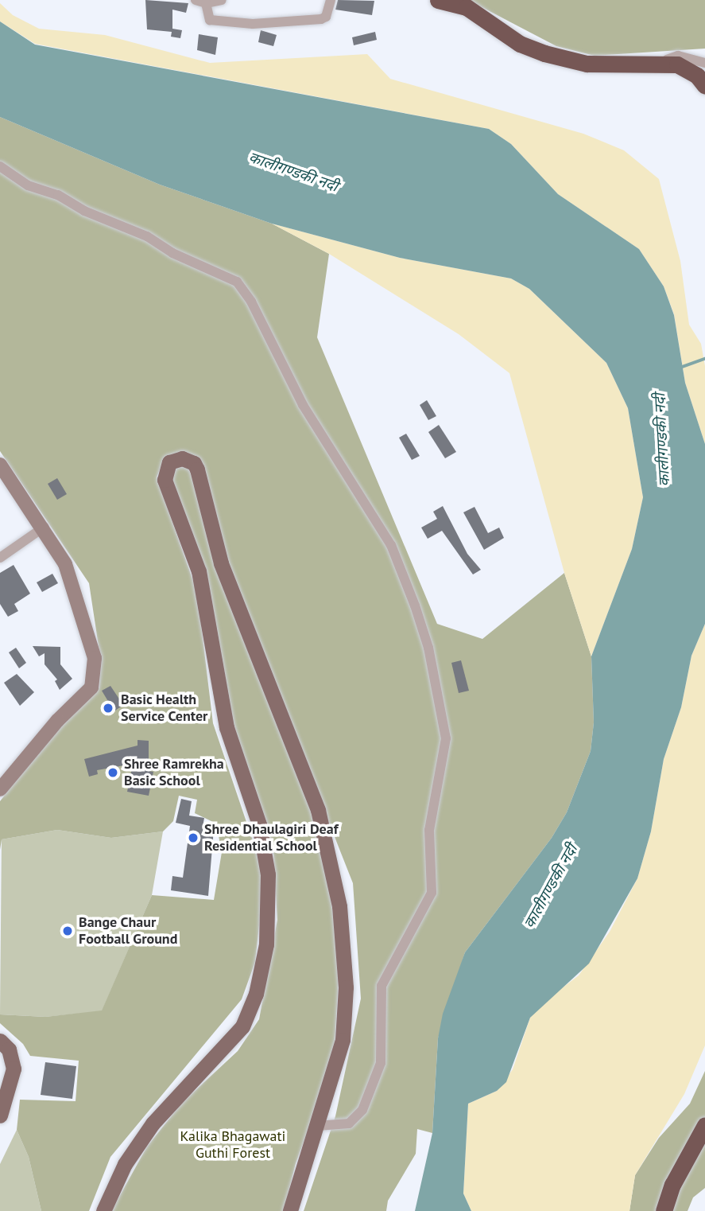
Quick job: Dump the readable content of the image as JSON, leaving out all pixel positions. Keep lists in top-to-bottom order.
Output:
{
  "water": ["कालीगण्डकी नदी"],
  "parks": ["Kalika Bhagawati Guthi Forest"],
  "places": [
    "Basic Health Service Center",
    "Shree Ramrekha Basic School",
    "Shree Dhaulagiri Deaf Residential School",
    "Bange Chaur Football Ground"
  ]
}
